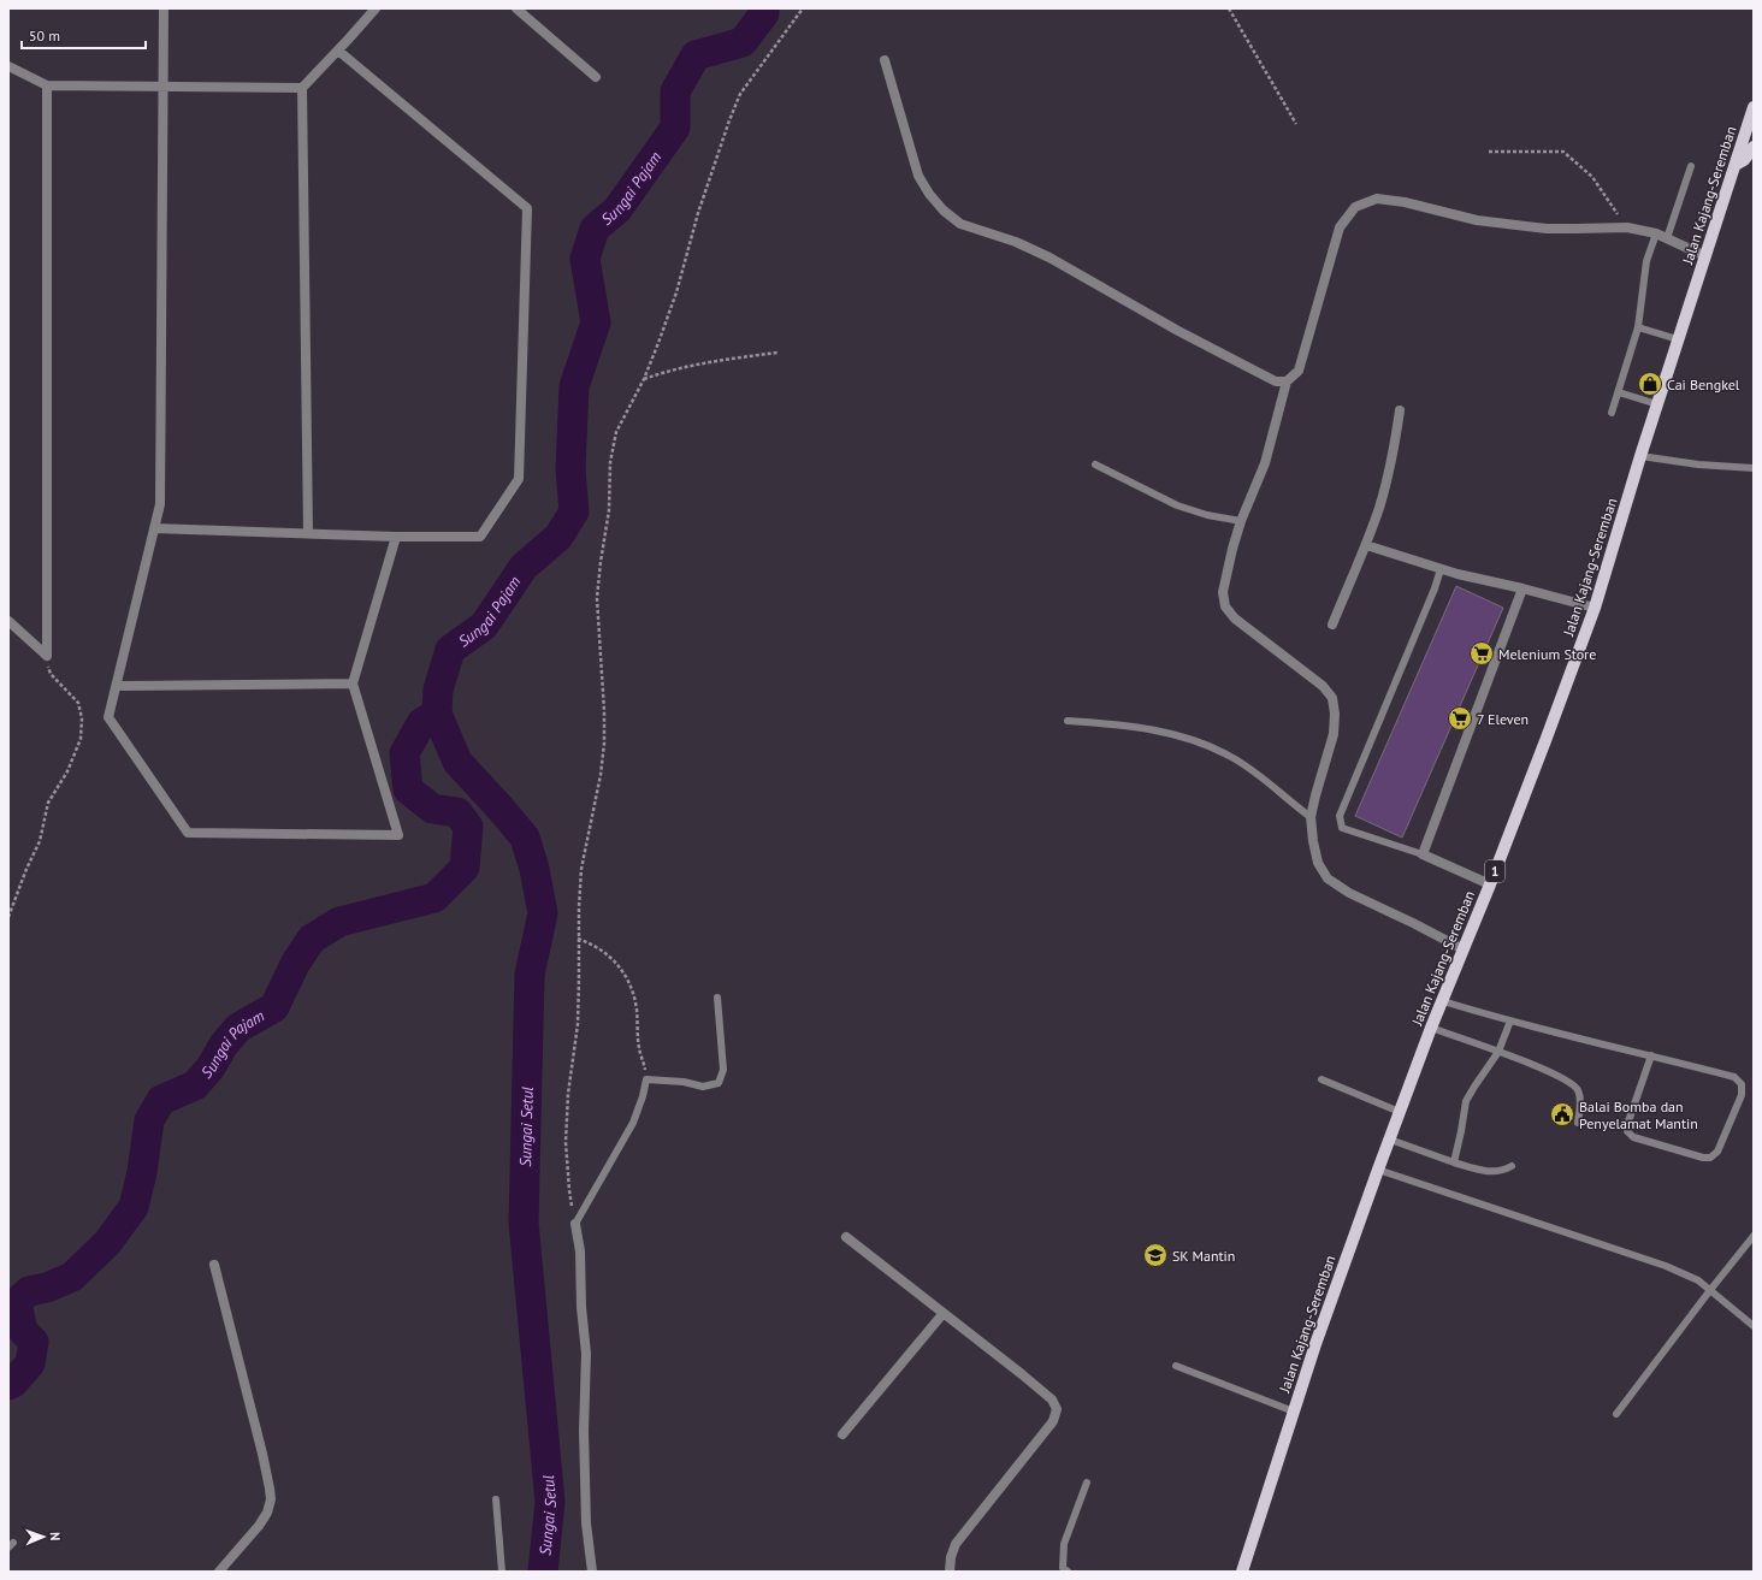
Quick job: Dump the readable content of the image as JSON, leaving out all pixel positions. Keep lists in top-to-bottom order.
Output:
{
  "streets": {
    "main road": ["Jalan Kajang-Seremban", "1"]
  },
  "water": ["Sungai Pajam", "Sungai Setul"],
  "places": {
    "shop": ["Cai Bengkel"],
    "supermarket": ["Melenium Store", "7 Eleven"],
    "public building": ["Balai Bomba dan Penyelamat Mantin"],
    "school or university": ["SK Mantin"]
  },
  "scale_bar": "50 m",
  "north": "right"
}
